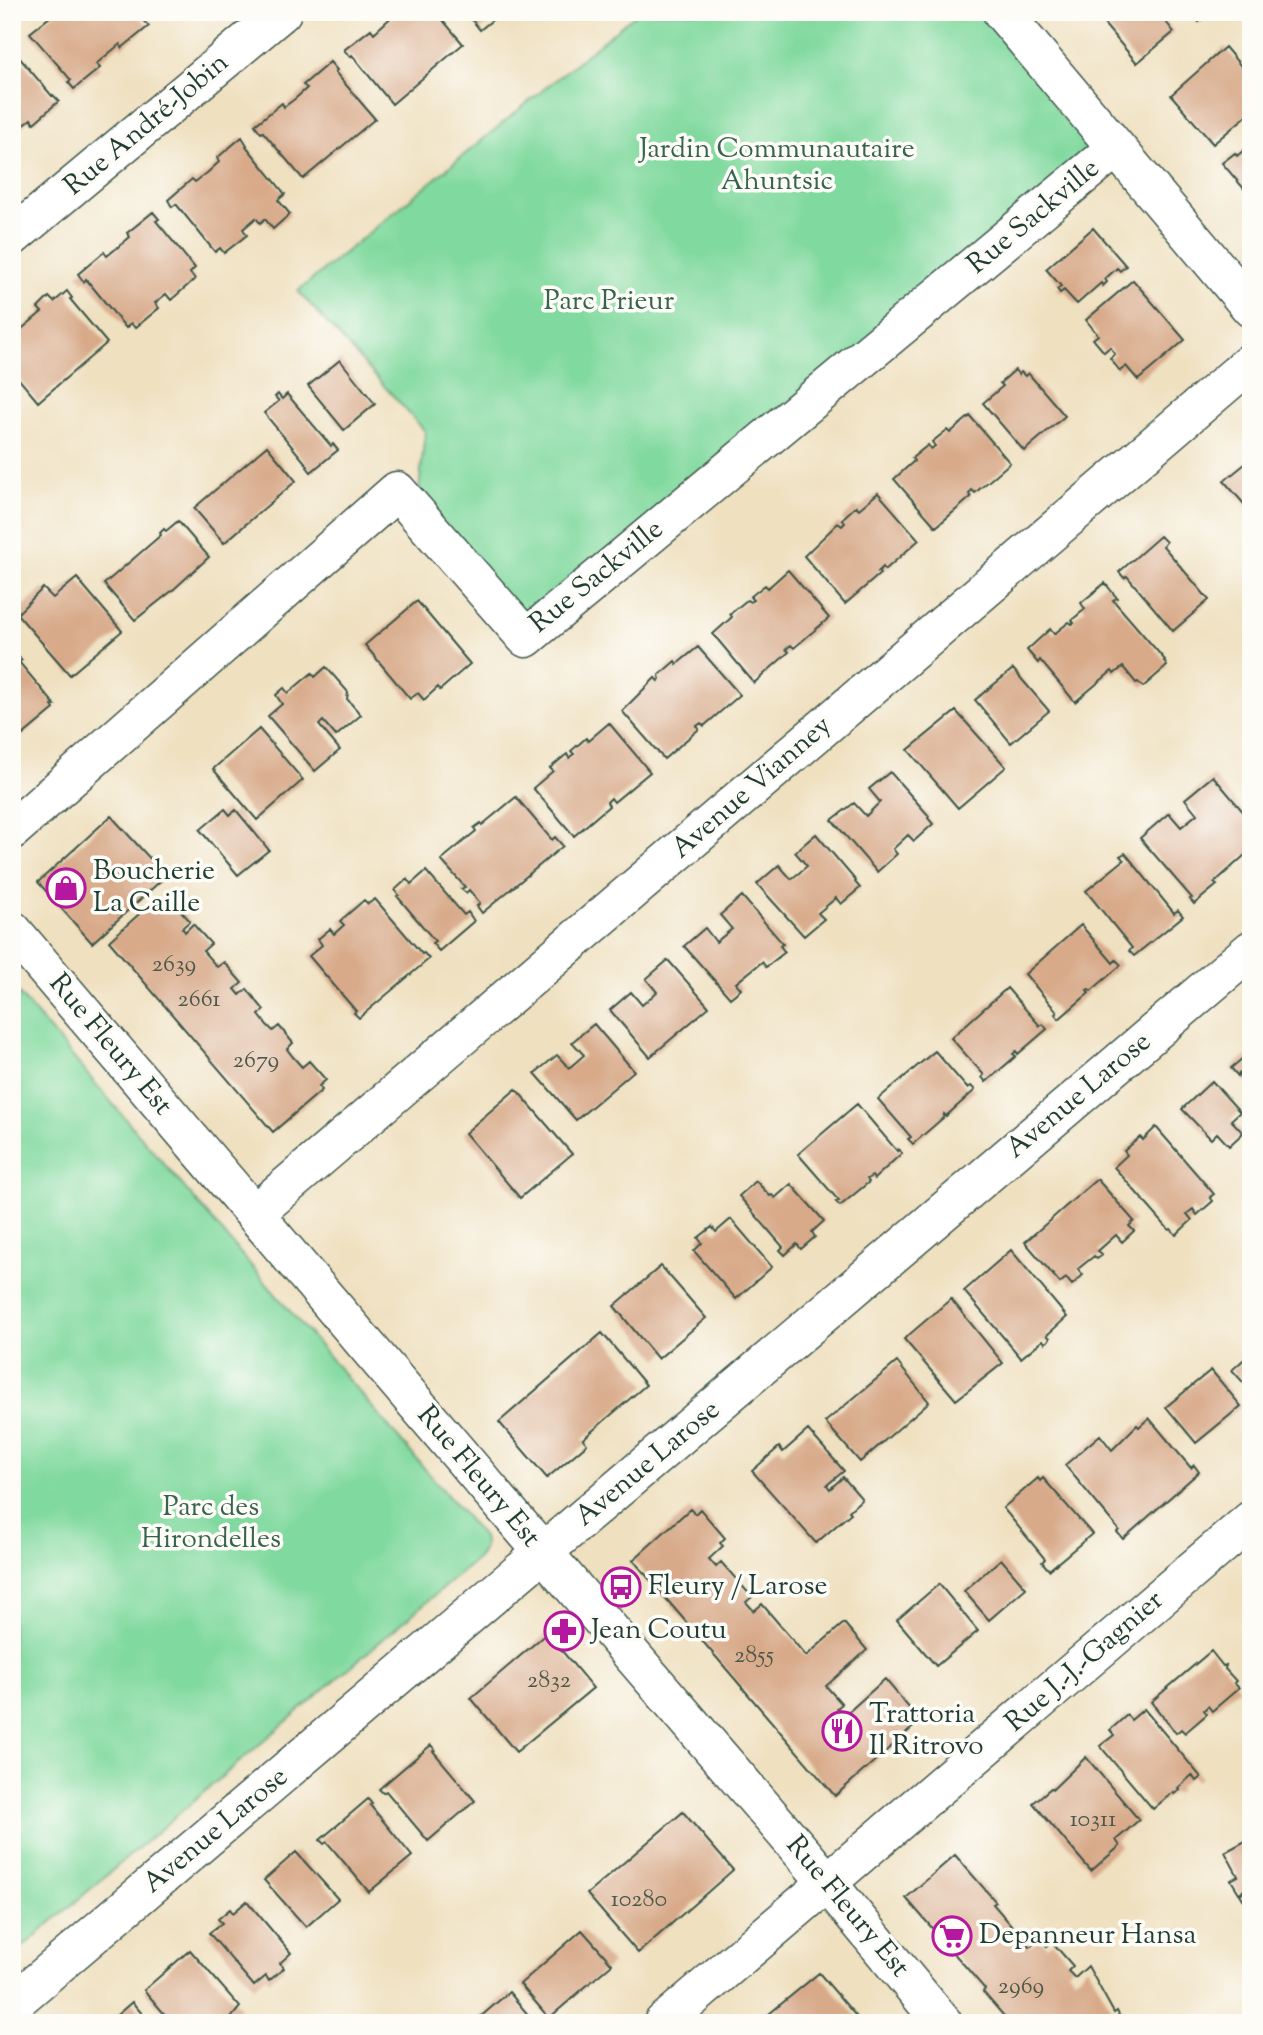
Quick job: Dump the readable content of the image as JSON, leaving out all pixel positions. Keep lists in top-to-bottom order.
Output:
{
  "streets": {
    "street": [
      "Rue André-Jobin",
      "Rue Sackville",
      "Avenue Vianney",
      "Rue Fleury Est",
      "Avenue Larose",
      "Rue J.-J.-Gagnier"
    ]
  },
  "crossings": [
    ["Avenue Vianney", "Rue Fleury Est"],
    ["Rue Fleury Est", "Avenue Larose"],
    ["Rue Fleury Est", "Rue J.-J.-Gagnier"]
  ],
  "parks": ["Jardin Communautaire Ahuntsic", "Parc Prieur", "Parc des Hirondelles"],
  "places": {
    "shop": ["Boucherie La Caille"],
    "bus stop": ["Fleury / Larose"],
    "pharmacy": ["Jean Coutu"],
    "restaurant": ["Trattoria Il Ritrovo"],
    "supermarket": ["Depanneur Hansa"]
  },
  "house_numbers": [
    "2639",
    "2661",
    "2679",
    "2855",
    "2832",
    "10311",
    "10280",
    "2969"
  ]
}
